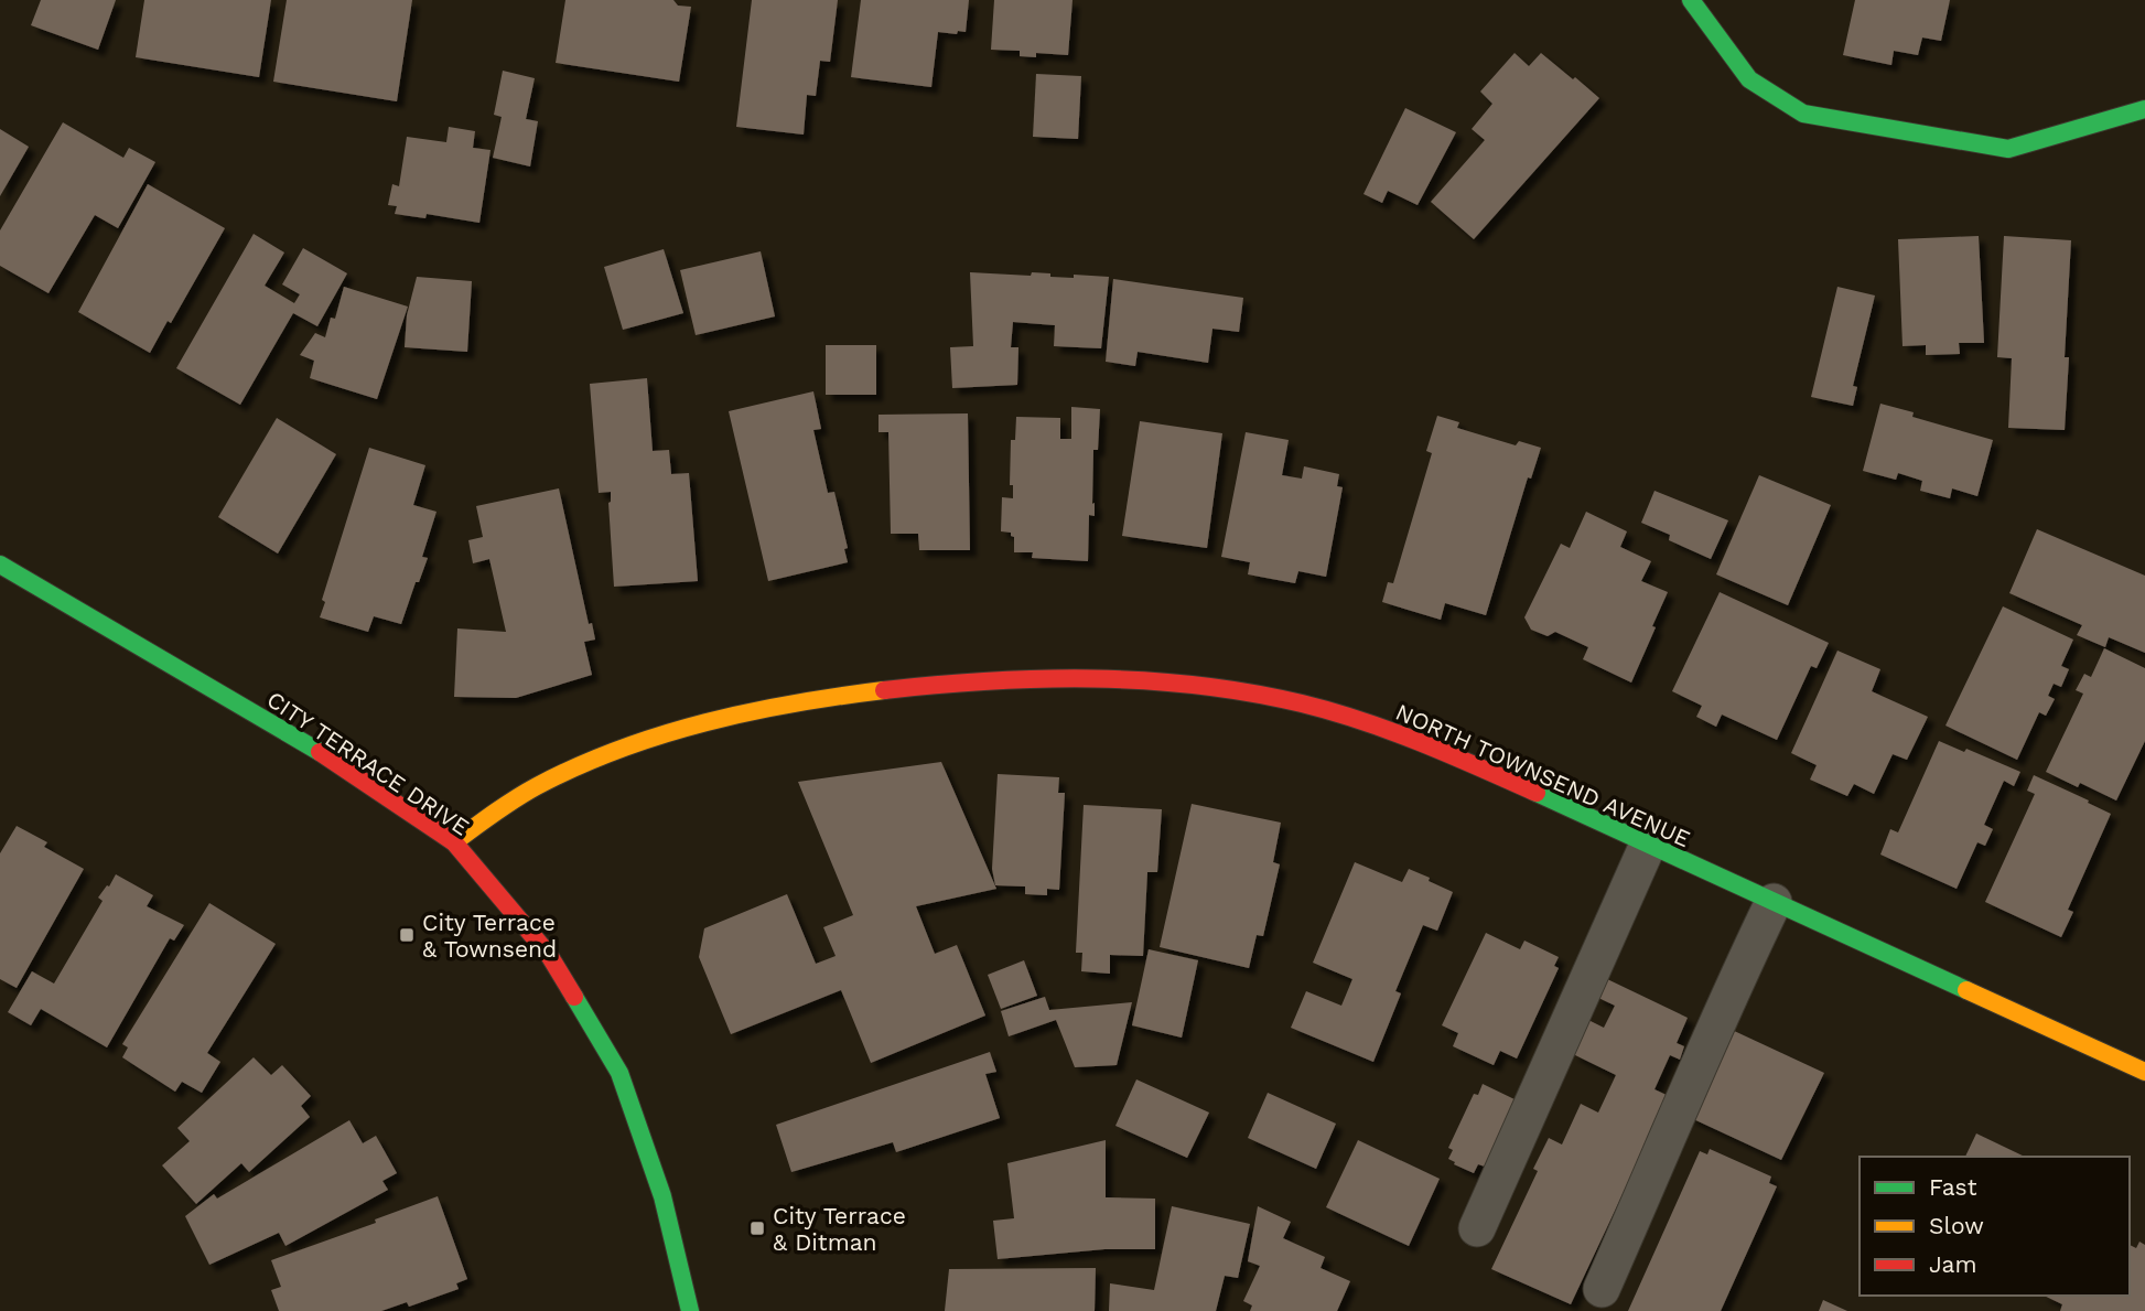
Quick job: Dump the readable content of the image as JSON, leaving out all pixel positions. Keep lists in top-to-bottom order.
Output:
{
  "streets": {
    "street": ["CITY TERRACE DRIVE", "NORTH TOWNSEND AVENUE"]
  },
  "crossings": [
    ["CITY TERRACE DRIVE", "NORTH TOWNSEND AVENUE"]
  ],
  "places": {
    "transit": ["City Terrace & Townsend", "City Terrace & Ditman"]
  },
  "legend": ["Fast", "Slow", "Jam"]
}
